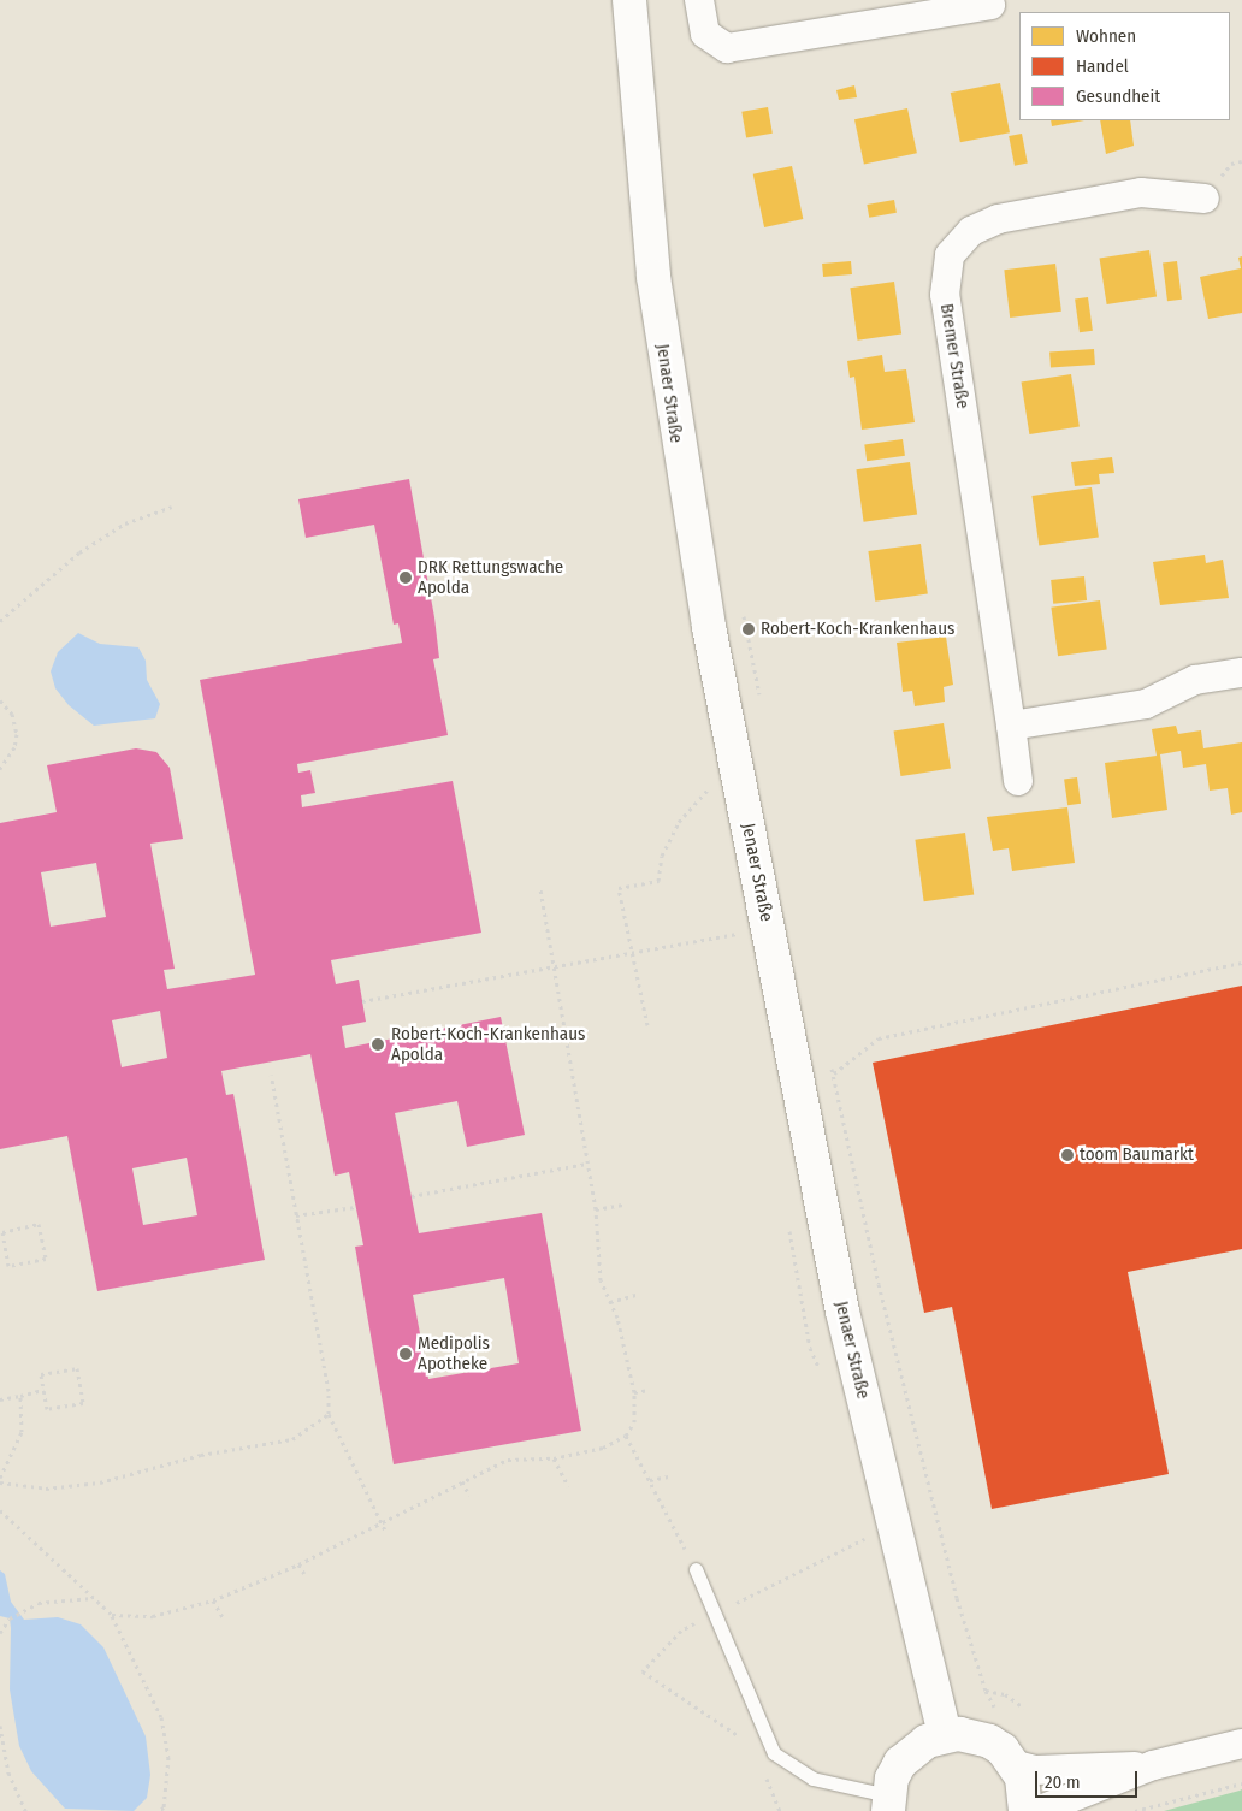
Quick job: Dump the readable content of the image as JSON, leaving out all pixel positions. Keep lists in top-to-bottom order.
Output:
{
  "streets": {
    "main road": ["Jenaer Straße"],
    "street": ["Bremer Straße"]
  },
  "places": [
    "DRK Rettungswache Apolda",
    "Robert-Koch-Krankenhaus",
    "Robert-Koch-Krankenhaus Apolda",
    "toom Baumarkt",
    "Medipolis Apotheke"
  ],
  "legend": ["Wohnen", "Handel", "Gesundheit"],
  "scale_bar": "20 m"
}
